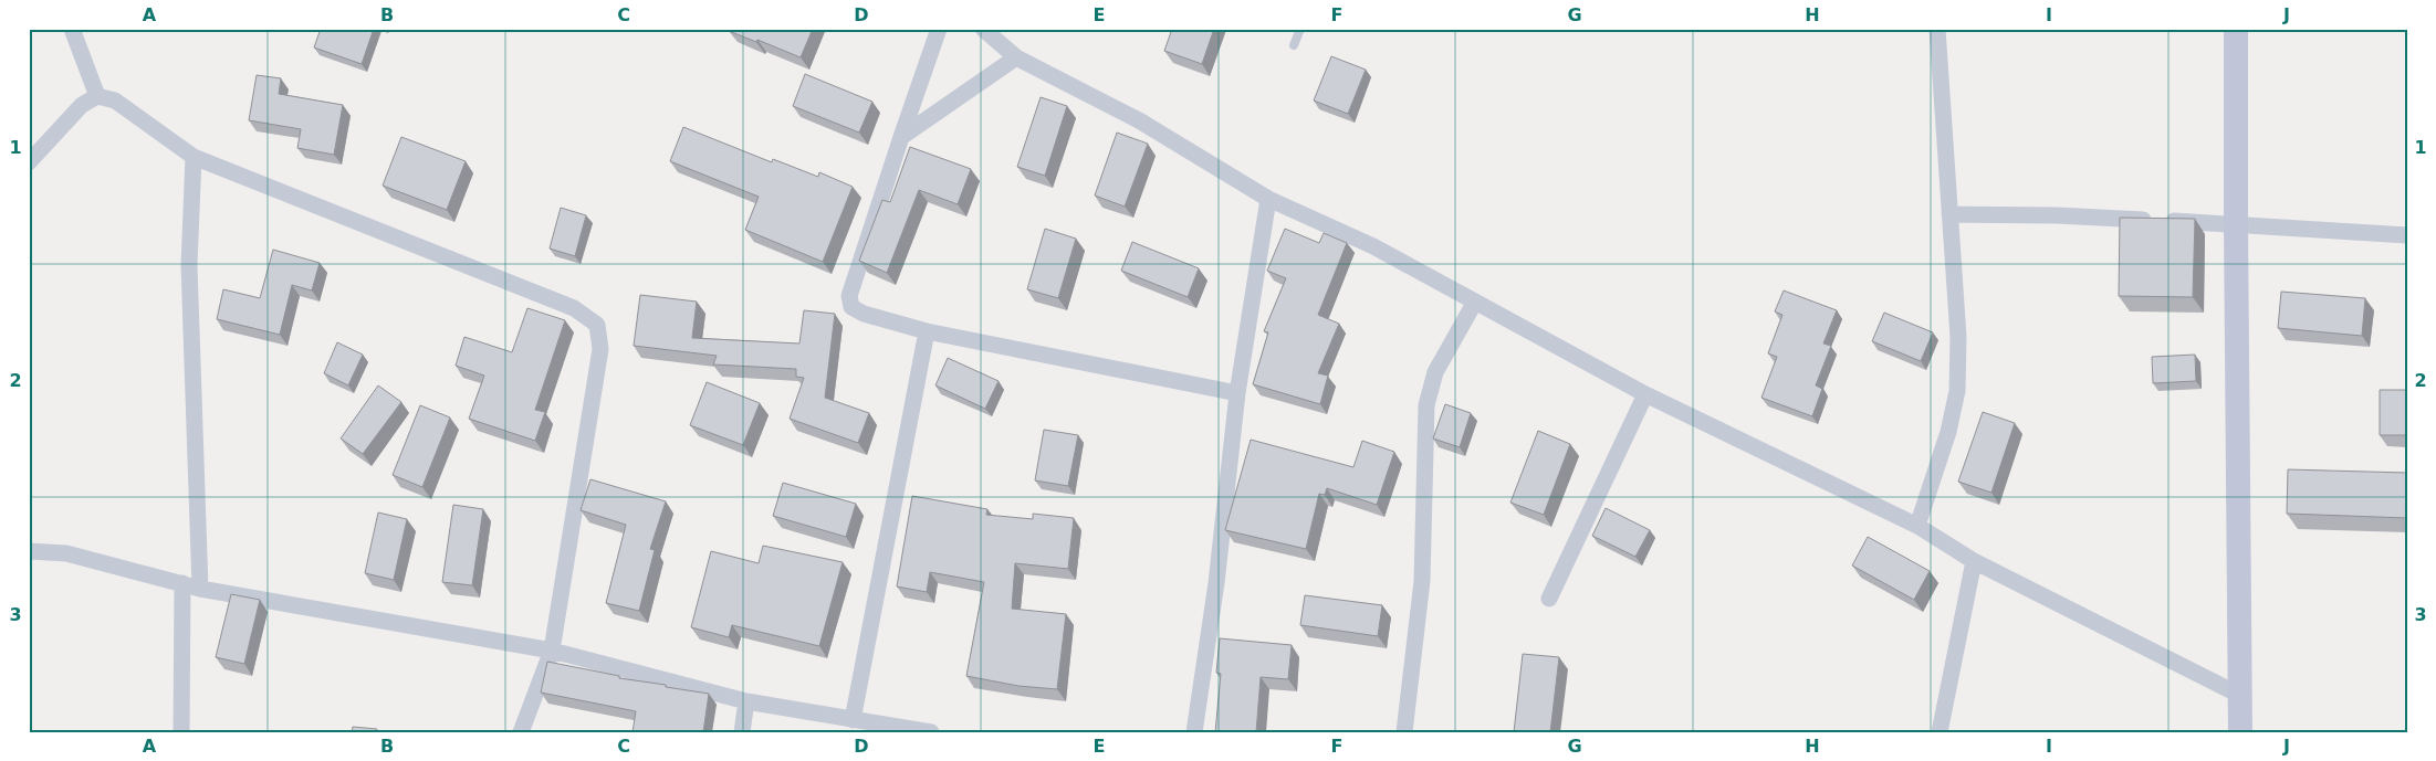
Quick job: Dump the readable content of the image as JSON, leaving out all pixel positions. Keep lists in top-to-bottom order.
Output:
{
  "grid": {
    "columns": [
      "A",
      "B",
      "C",
      "D",
      "E",
      "F",
      "G",
      "H",
      "I",
      "J"
    ],
    "rows": ["1", "2", "3"]
  }
}
